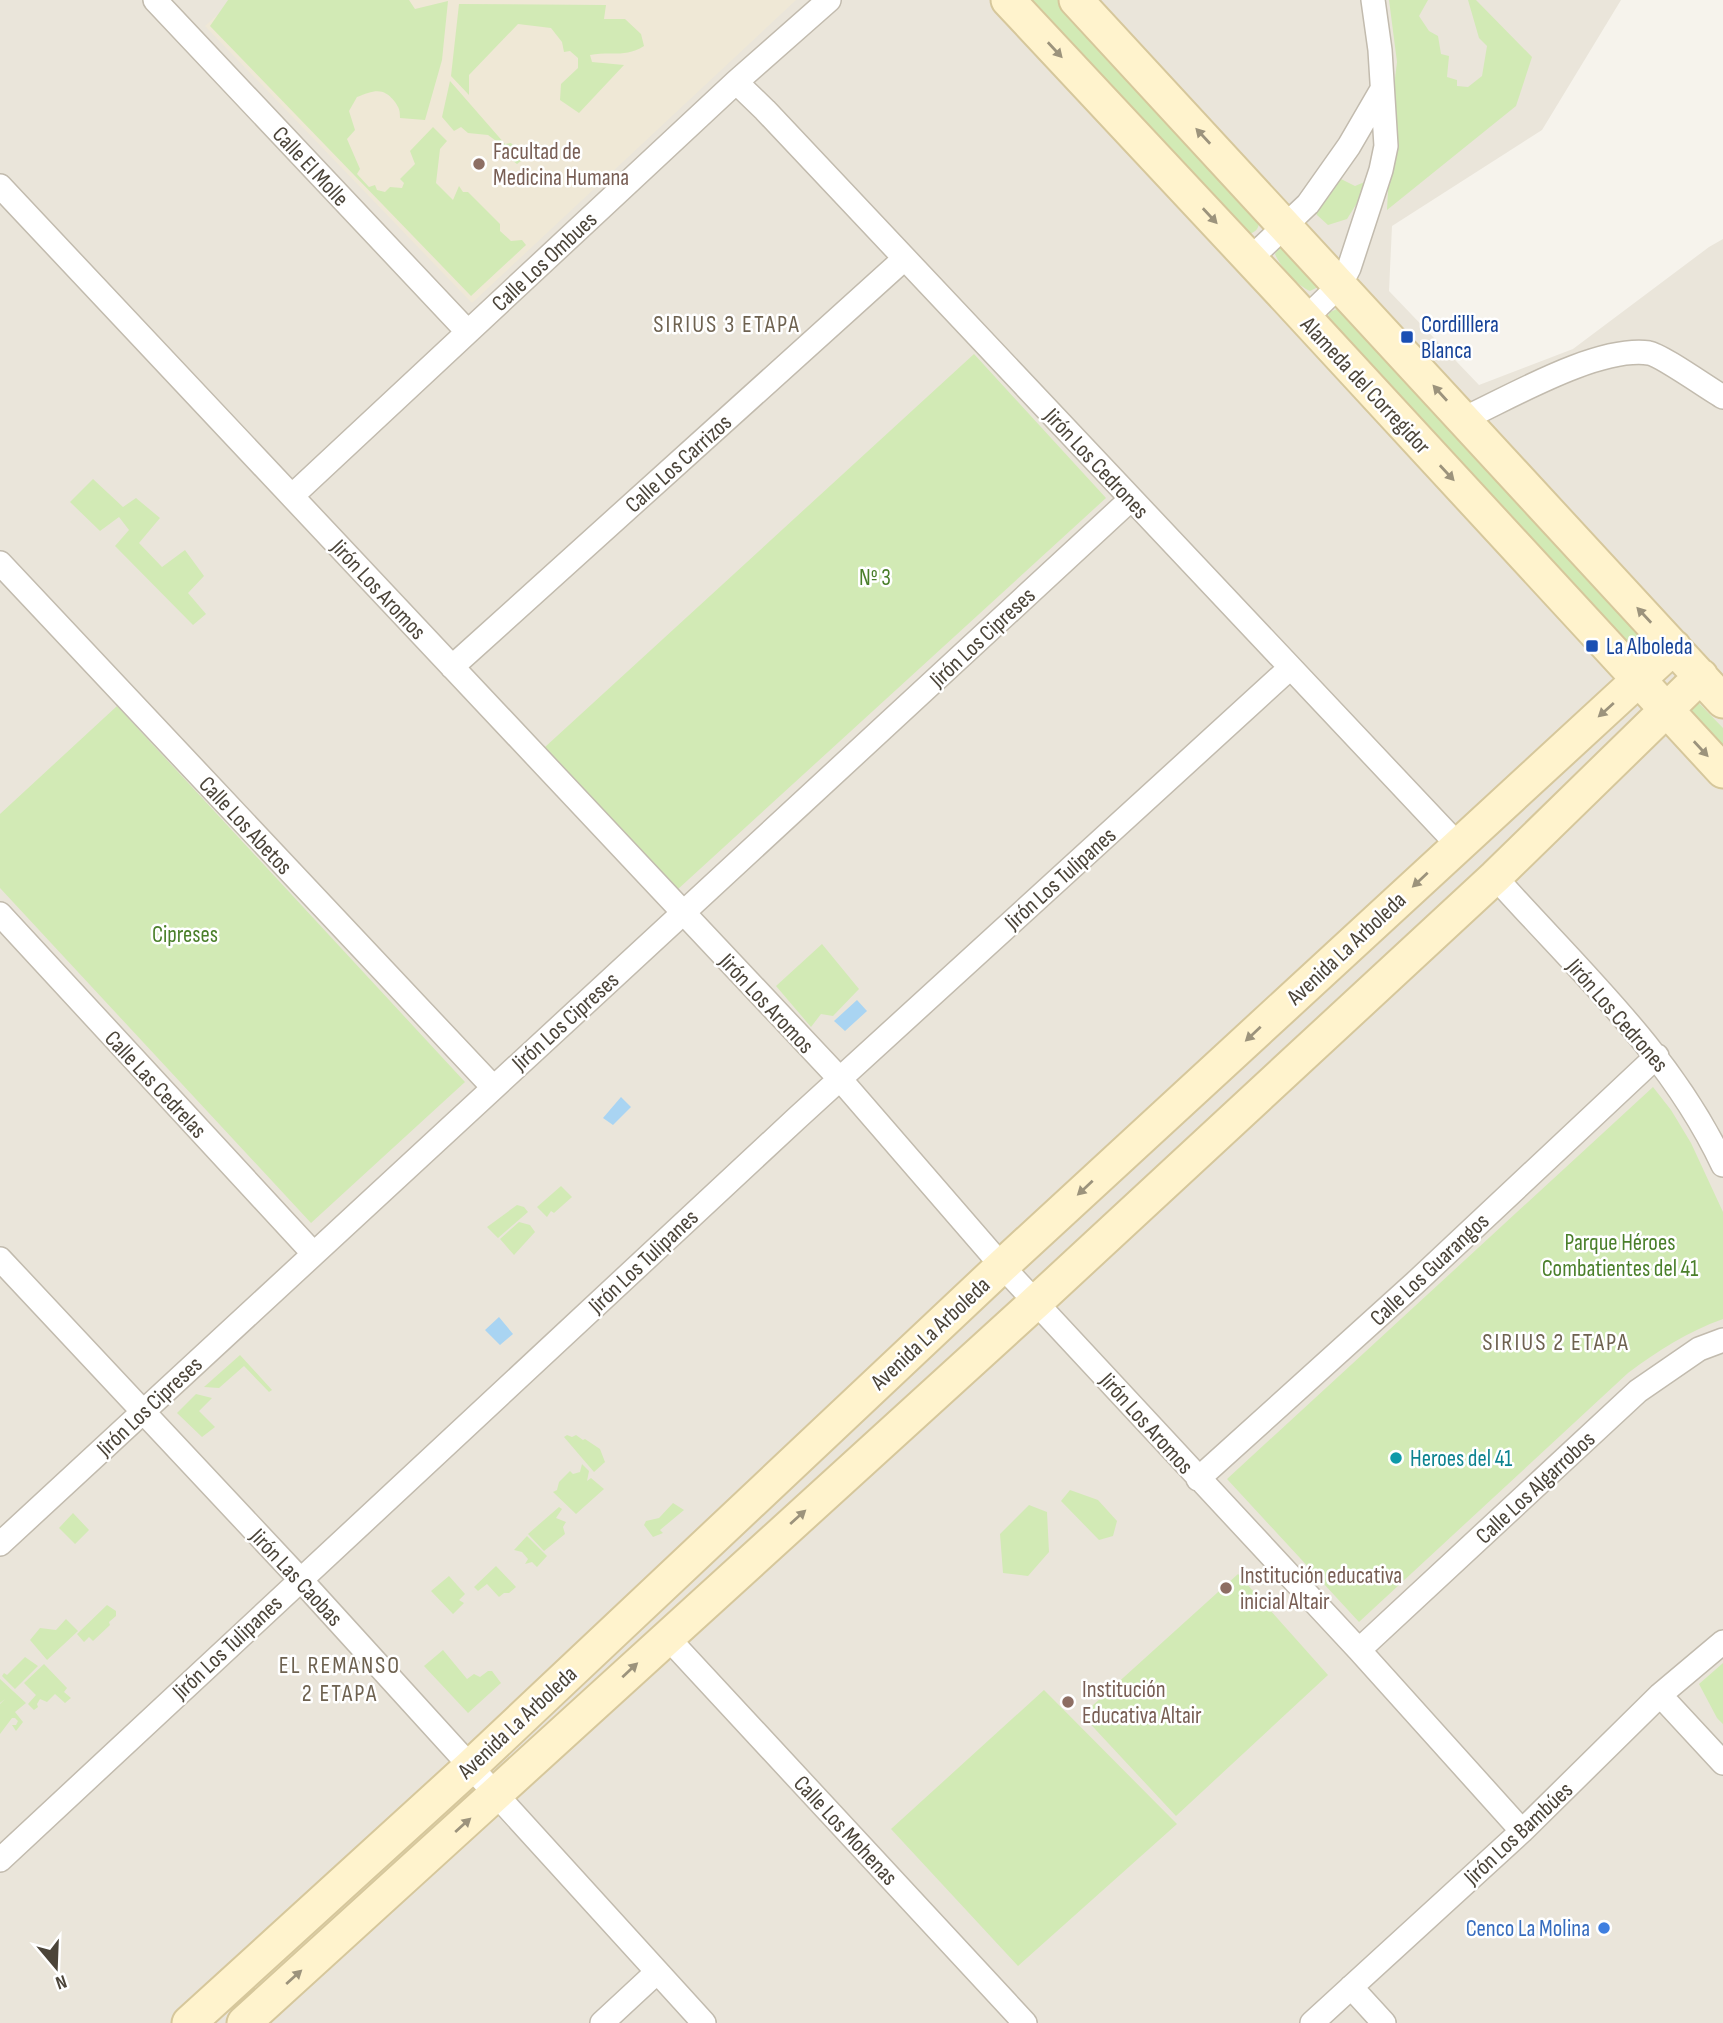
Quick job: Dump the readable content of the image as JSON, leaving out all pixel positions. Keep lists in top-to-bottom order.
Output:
{
  "streets": {
    "street": [
      "Calle El Molle",
      "Calle Los Ombues",
      "Alameda del Corregidor",
      "Calle Los Carrizos",
      "Jirón Los Cedrones",
      "Jirón Los Aromos",
      "Jirón Los Cipreses",
      "Calle Los Abetos",
      "Jirón Los Tulipanes",
      "Avenida La Arboleda",
      "Calle Las Cedrelas",
      "Calle Los Guarangos",
      "Calle Los Algarrobos",
      "Jirón Las Caobas",
      "Calle Los Mohenas",
      "Jirón Los Bambúes"
    ]
  },
  "crossings": [
    ["Calle El Molle", "Calle Los Ombues"],
    ["Calle Los Ombues", "Jirón Los Cedrones"],
    ["Calle Los Ombues", "Jirón Los Aromos"],
    ["Alameda del Corregidor", "Avenida La Arboleda"],
    ["Calle Los Carrizos", "Jirón Los Cedrones"],
    ["Calle Los Carrizos", "Jirón Los Aromos"],
    ["Jirón Los Cedrones", "Jirón Los Cipreses"],
    ["Jirón Los Cedrones", "Jirón Los Tulipanes"],
    ["Jirón Los Cedrones", "Avenida La Arboleda"],
    ["Jirón Los Cedrones", "Calle Los Guarangos"],
    ["Jirón Los Aromos", "Jirón Los Cipreses"],
    ["Jirón Los Aromos", "Jirón Los Tulipanes"],
    ["Jirón Los Aromos", "Avenida La Arboleda"],
    ["Jirón Los Aromos", "Calle Los Guarangos"],
    ["Jirón Los Aromos", "Calle Los Algarrobos"],
    ["Jirón Los Aromos", "Jirón Los Bambúes"],
    ["Jirón Los Cipreses", "Calle Los Abetos"],
    ["Jirón Los Cipreses", "Calle Las Cedrelas"],
    ["Jirón Los Cipreses", "Jirón Las Caobas"],
    ["Jirón Los Tulipanes", "Jirón Las Caobas"],
    ["Avenida La Arboleda", "Jirón Las Caobas"],
    ["Avenida La Arboleda", "Calle Los Mohenas"]
  ],
  "districts": ["SIRIUS 3 ETAPA", "SIRIUS 2 ETAPA", "EL REMANSO 2 ETAPA"],
  "parks": ["Nº 3", "Cipreses", "Parque Héroes Combatientes del 41"],
  "places": {
    "other": [
      "Facultad de Medicina Humana",
      "Heroes del 41",
      "Institución educativa inicial Altair",
      "Institución Educativa Altair",
      "Cenco La Molina"
    ],
    "transit": ["Cordilllera Blanca", "La Alboleda"]
  },
  "north": "bottom"
}
